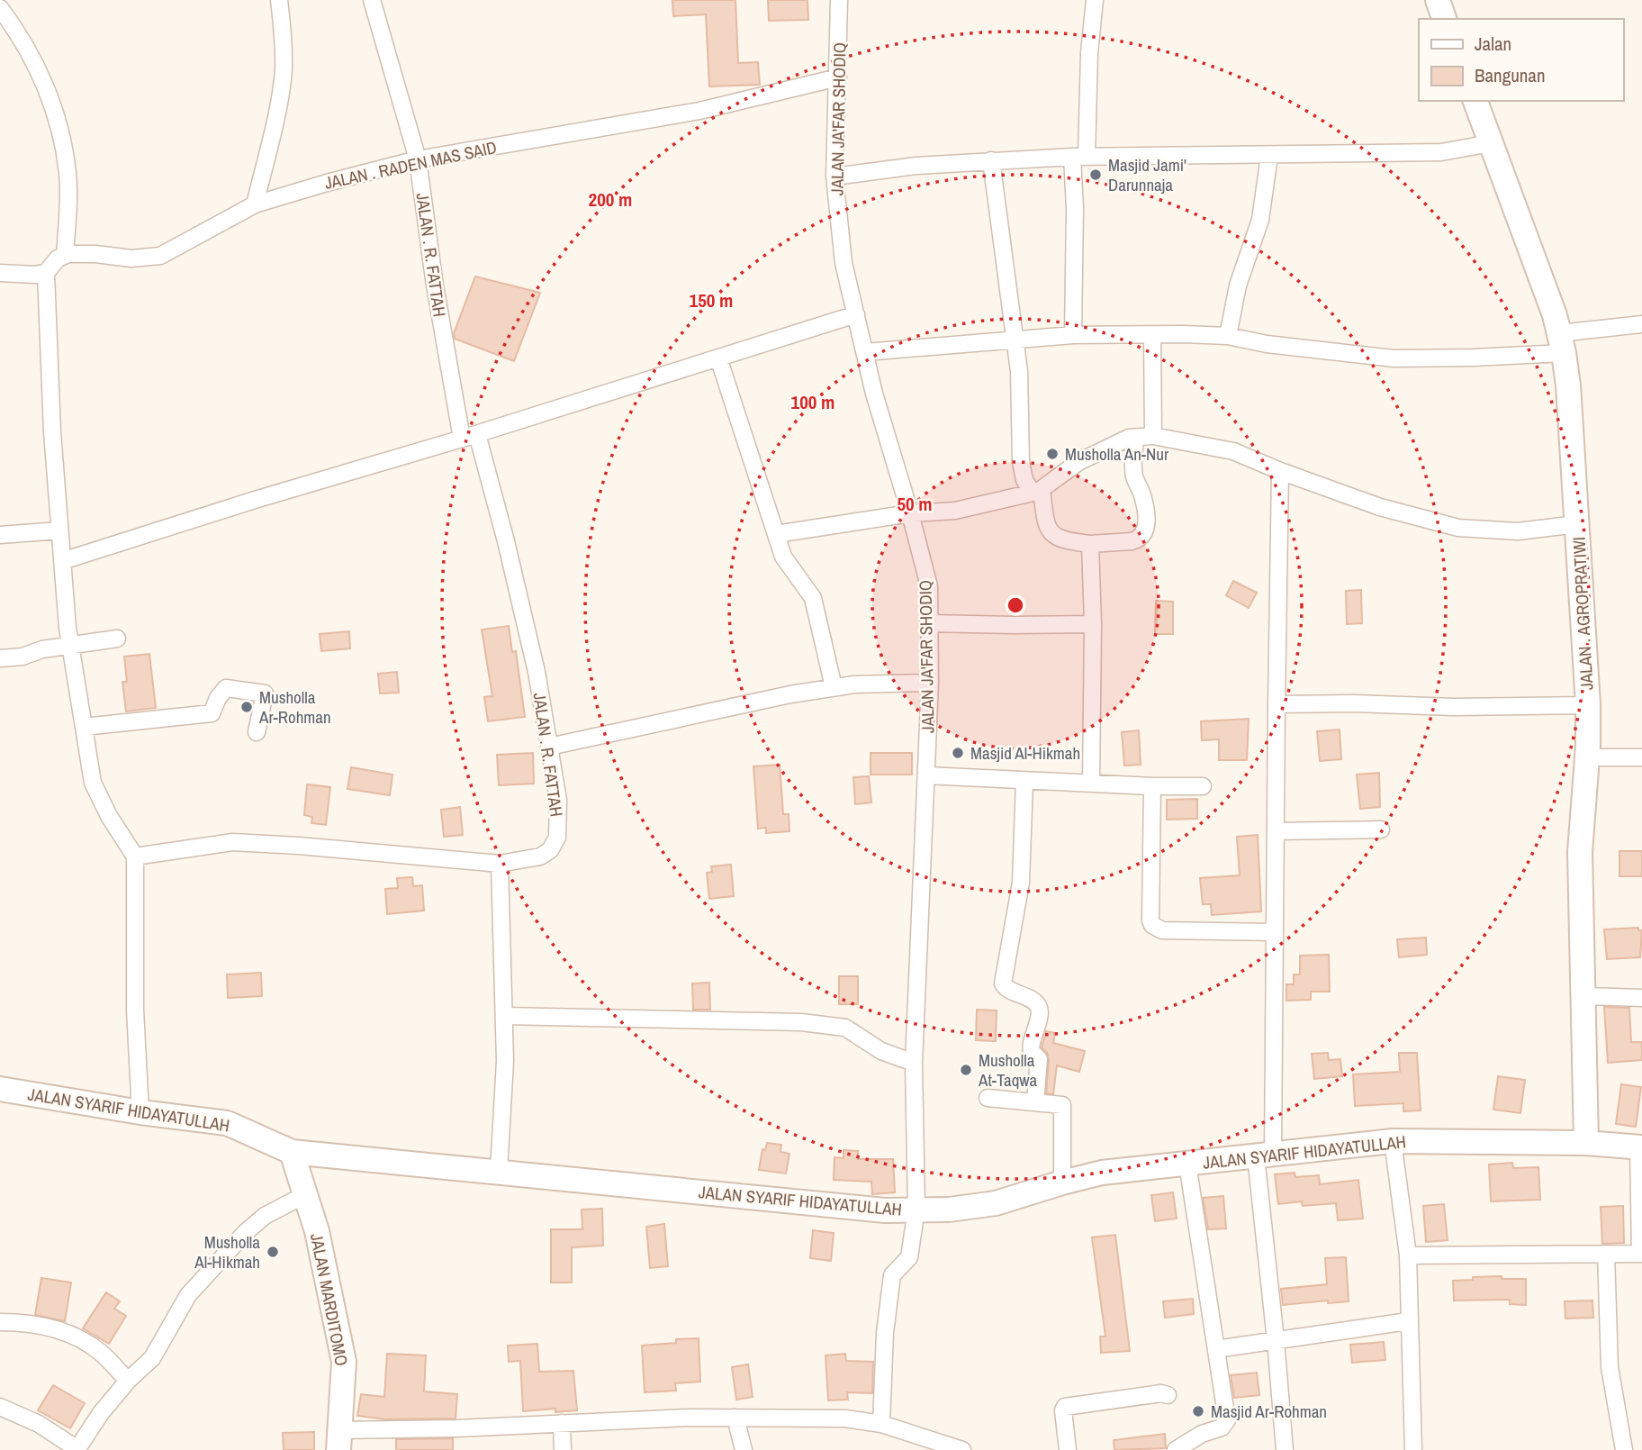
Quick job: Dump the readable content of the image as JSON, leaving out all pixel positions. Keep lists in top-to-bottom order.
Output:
{
  "streets": {
    "street": [
      "JALAN JA'FAR SHODIQ",
      "JALAN . RADEN MAS SAID",
      "JALAN . R. FATTAH",
      "JALAN . AGROPRATIWI",
      "JALAN SYARIF HIDAYATULLAH",
      "JALAN MARDITOMO"
    ]
  },
  "crossings": [
    ["JALAN JA'FAR SHODIQ", "JALAN . RADEN MAS SAID"],
    ["JALAN JA'FAR SHODIQ", "JALAN SYARIF HIDAYATULLAH"],
    ["JALAN . RADEN MAS SAID", "JALAN . R. FATTAH"],
    ["JALAN . AGROPRATIWI", "JALAN SYARIF HIDAYATULLAH"],
    ["JALAN SYARIF HIDAYATULLAH", "JALAN MARDITOMO"]
  ],
  "places": [
    "Masjid Jami' Darunnaja",
    "Musholla An-Nur",
    "Musholla Ar-Rohman",
    "Masjid Al-Hikmah",
    "Musholla At-Taqwa",
    "Musholla Al-Hikmah",
    "Masjid Ar-Rohman"
  ],
  "legend": ["Jalan", "Bangunan"],
  "rings": [
    "200 m",
    "150 m",
    "100 m",
    "50 m"
  ]
}
